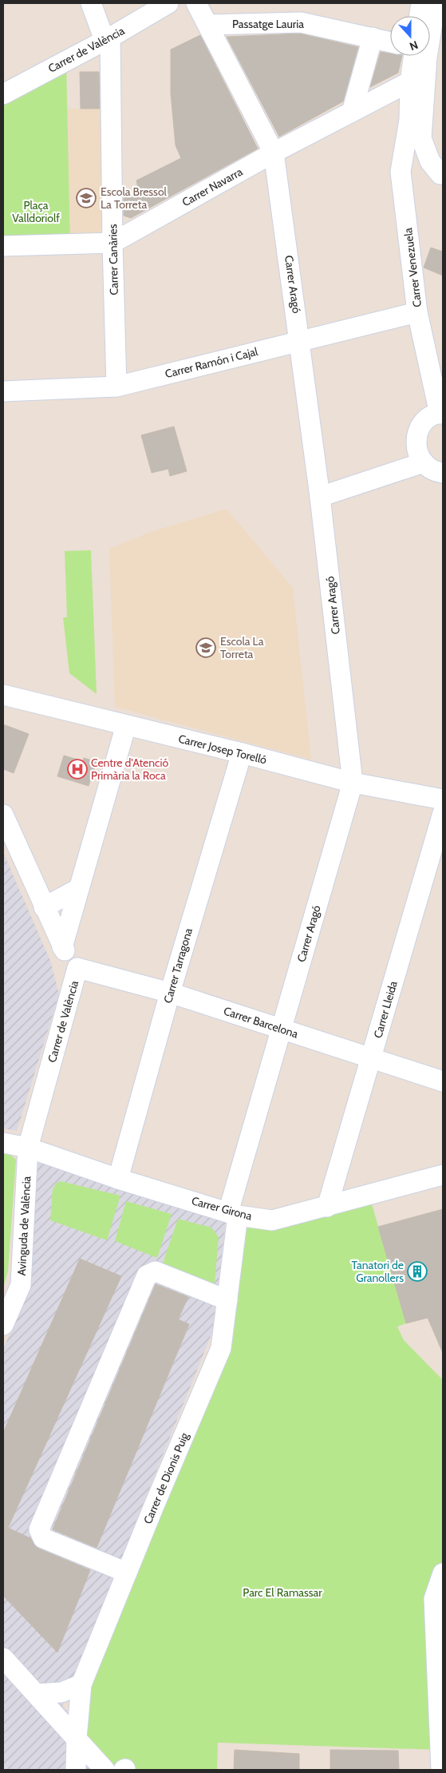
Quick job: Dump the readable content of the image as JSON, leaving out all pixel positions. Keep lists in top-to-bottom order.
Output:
{
  "streets": {
    "street": [
      "Passatge Lauria",
      "Carrer de València",
      "Carrer Navarra",
      "Carrer Canàries",
      "Carrer Venezuela",
      "Carrer Aragó",
      "Carrer Ramón i Cajal",
      "Carrer Josep Torelló",
      "Carrer Tarragona",
      "Carrer Lleida",
      "Carrer Barcelona",
      "Carrer Girona",
      "Avinguda de València",
      "Carrer de Dionis Puig"
    ]
  },
  "crossings": [
    ["Passatge Lauria", "Carrer Aragó"],
    ["Carrer de València", "Carrer Canàries"],
    ["Carrer de València", "Carrer Barcelona"],
    ["Carrer de València", "Carrer Girona"],
    ["Carrer de València", "Avinguda de València"],
    ["Carrer Navarra", "Carrer Canàries"],
    ["Carrer Navarra", "Carrer Venezuela"],
    ["Carrer Navarra", "Carrer Aragó"],
    ["Carrer Canàries", "Carrer Ramón i Cajal"],
    ["Carrer Venezuela", "Carrer Ramón i Cajal"],
    ["Carrer Aragó", "Carrer Ramón i Cajal"],
    ["Carrer Aragó", "Carrer Josep Torelló"],
    ["Carrer Aragó", "Carrer Barcelona"],
    ["Carrer Aragó", "Carrer Girona"],
    ["Carrer Aragó", "Carrer de Dionis Puig"],
    ["Carrer Josep Torelló", "Carrer Tarragona"],
    ["Carrer Tarragona", "Carrer Barcelona"],
    ["Carrer Tarragona", "Carrer Girona"],
    ["Carrer Lleida", "Carrer Barcelona"],
    ["Carrer Lleida", "Carrer Girona"],
    ["Carrer Girona", "Avinguda de València"],
    ["Carrer Girona", "Carrer de Dionis Puig"]
  ],
  "parks": ["Plaça Valldoriolf", "Parc El Ramassar"],
  "places": {
    "school or university": ["Escola Bressol La Torreta", "Escola La Torreta"],
    "hospital": ["Centre d'Atenció Primària la Roca"],
    "building": ["Tanatori de Granollers"]
  },
  "north": "bottom"
}
